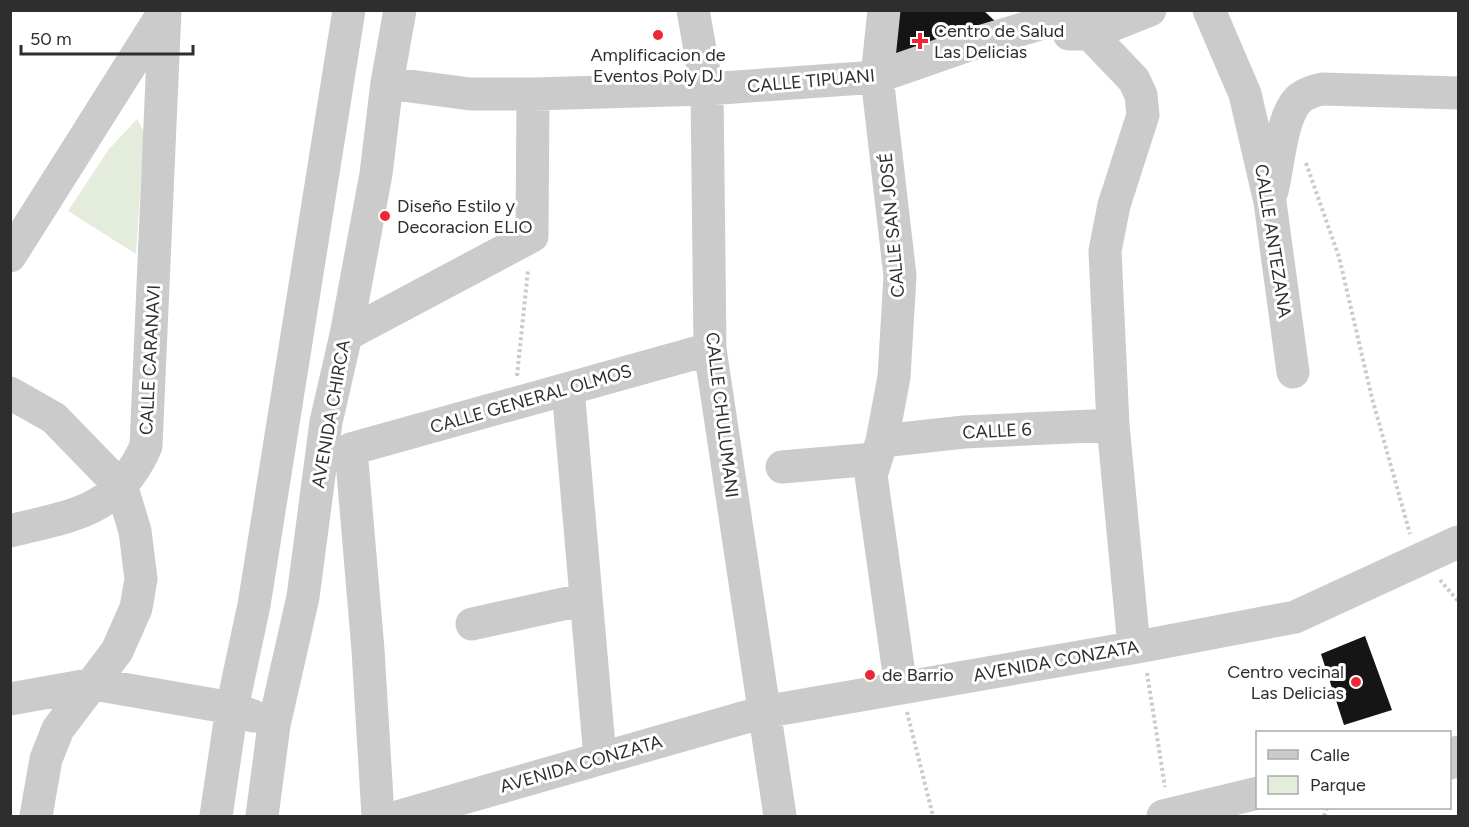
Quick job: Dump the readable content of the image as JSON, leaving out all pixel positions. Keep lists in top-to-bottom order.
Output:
{
  "streets": {
    "street": [
      "CALLE TIPUANI",
      "CALLE SAN JOSÉ",
      "CALLE ANTEZANA",
      "CALLE CARANAVI",
      "CALLE GENERAL OLMOS",
      "AVENIDA CHIRCA",
      "CALLE CHULUMANI",
      "CALLE 6",
      "AVENIDA CONZATA"
    ]
  },
  "crossings": [
    ["CALLE TIPUANI", "CALLE SAN JOSÉ"],
    ["CALLE TIPUANI", "AVENIDA CHIRCA"],
    ["CALLE TIPUANI", "CALLE CHULUMANI"],
    ["CALLE SAN JOSÉ", "CALLE 6"],
    ["CALLE SAN JOSÉ", "AVENIDA CONZATA"],
    ["CALLE GENERAL OLMOS", "CALLE CHULUMANI"],
    ["CALLE CHULUMANI", "AVENIDA CONZATA"]
  ],
  "places": {
    "other": [
      "Amplificacion de Eventos Poly DJ",
      "Diseño Estilo y Decoracion ELIO",
      "de Barrio",
      "Centro vecinal Las Delicias"
    ],
    "health": ["Centro de Salud Las Delicias"]
  },
  "legend": ["Calle", "Parque"],
  "scale_bar": "50 m"
}
